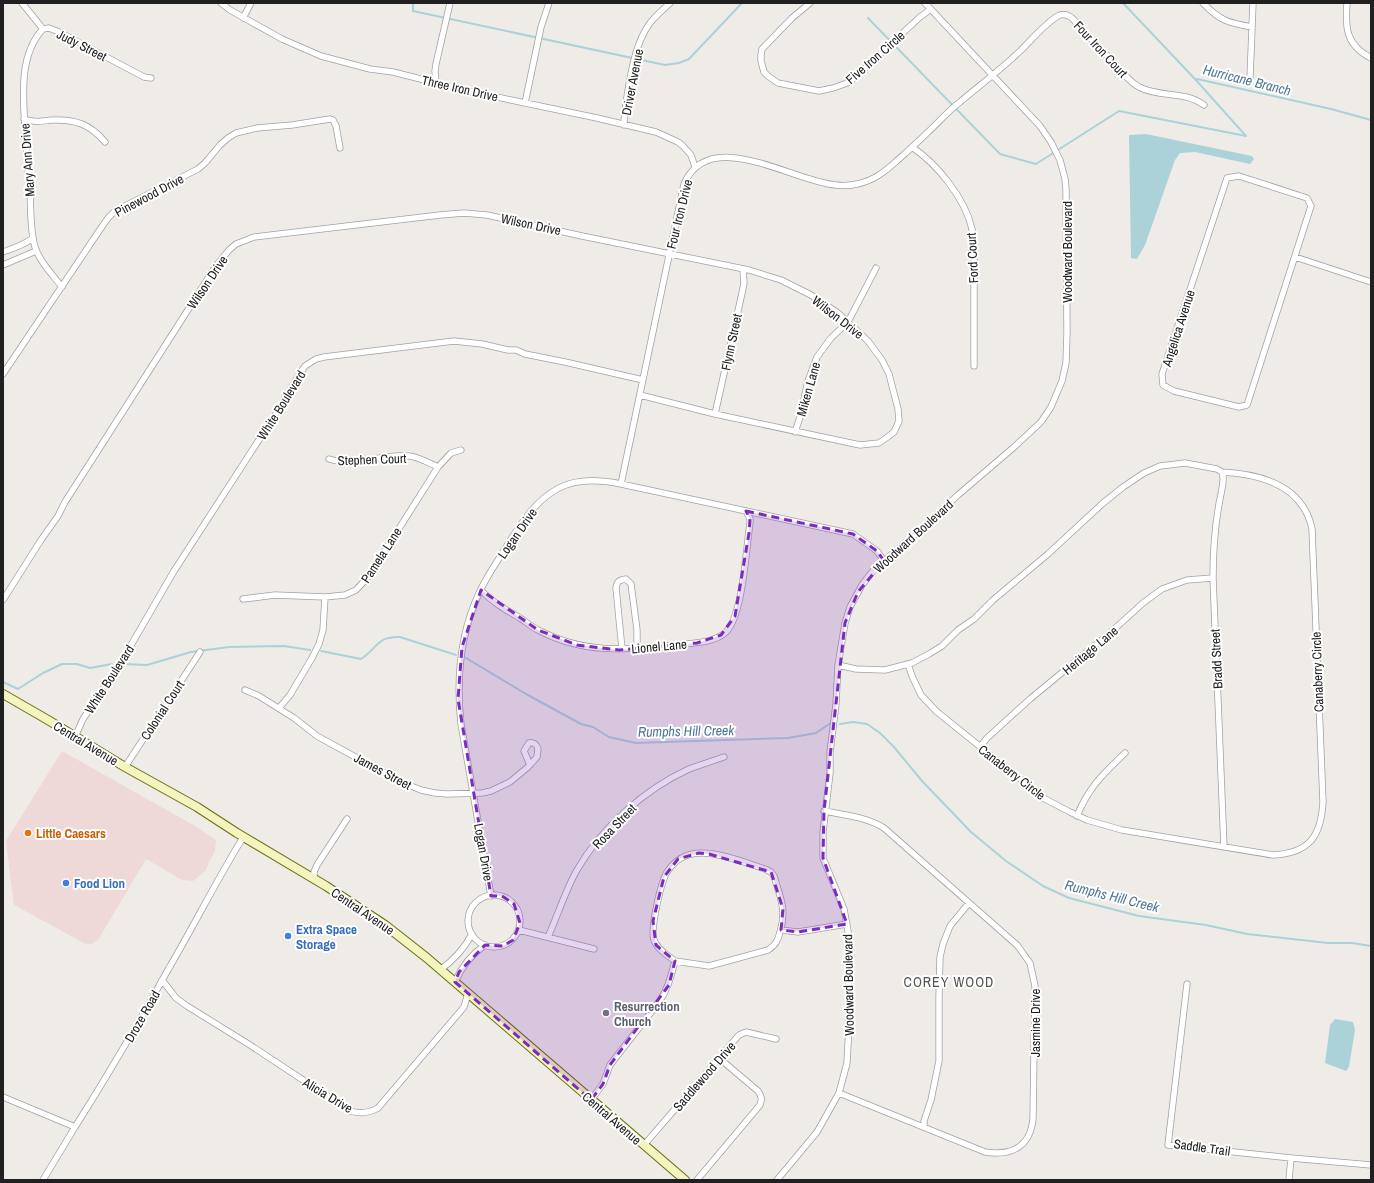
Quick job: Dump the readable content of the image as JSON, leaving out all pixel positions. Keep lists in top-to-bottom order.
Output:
{
  "streets": {
    "street": [
      "Judy Street",
      "Four Iron Court",
      "Five Iron Circle",
      "Driver Avenue",
      "Three Iron Drive",
      "Mary Ann Drive",
      "Pinewood Drive",
      "Four Iron Drive",
      "Wilson Drive",
      "Woodward Boulevard",
      "Ford Court",
      "Angelica Avenue",
      "Flynn Street",
      "Miken Lane",
      "White Boulevard",
      "Stephen Court",
      "Logan Drive",
      "Pamela Lane",
      "Lionel Lane",
      "Heritage Lane",
      "Bradd Street",
      "Canaberry Circle",
      "Colonial Court",
      "Central Avenue",
      "James Street",
      "Rosa Street",
      "Droze Road",
      "Jasmine Drive",
      "Saddlewood Drive",
      "Alicia Drive",
      "Saddle Trail"
    ]
  },
  "crossings": [
    ["Judy Street", "Mary Ann Drive"],
    ["Four Iron Court", "Four Iron Drive"],
    ["Four Iron Court", "Woodward Boulevard"],
    ["Five Iron Circle", "Woodward Boulevard"],
    ["Driver Avenue", "Three Iron Drive"],
    ["Three Iron Drive", "Four Iron Drive"],
    ["Mary Ann Drive", "Pinewood Drive"],
    ["Four Iron Drive", "Wilson Drive"],
    ["Four Iron Drive", "Woodward Boulevard"],
    ["Four Iron Drive", "Ford Court"],
    ["Four Iron Drive", "White Boulevard"],
    ["Four Iron Drive", "Logan Drive"],
    ["Wilson Drive", "Flynn Street"],
    ["Wilson Drive", "Miken Lane"],
    ["Woodward Boulevard", "Logan Drive"],
    ["Woodward Boulevard", "Canaberry Circle"],
    ["Woodward Boulevard", "Jasmine Drive"],
    ["White Boulevard", "Central Avenue"],
    ["Stephen Court", "Pamela Lane"],
    ["Logan Drive", "Lionel Lane"],
    ["Logan Drive", "James Street"],
    ["Heritage Lane", "Bradd Street"],
    ["Heritage Lane", "Canaberry Circle"],
    ["Bradd Street", "Canaberry Circle"],
    ["Colonial Court", "Central Avenue"],
    ["Central Avenue", "Droze Road"],
    ["Central Avenue", "Saddlewood Drive"],
    ["Central Avenue", "Alicia Drive"],
    ["Droze Road", "Alicia Drive"]
  ],
  "districts": ["COREY WOOD"],
  "water": ["Hurricane Branch", "Rumphs Hill Creek"],
  "places": [
    "Little Caesars",
    "Food Lion",
    "Extra Space Storage",
    "Resurrection Church"
  ]
}
